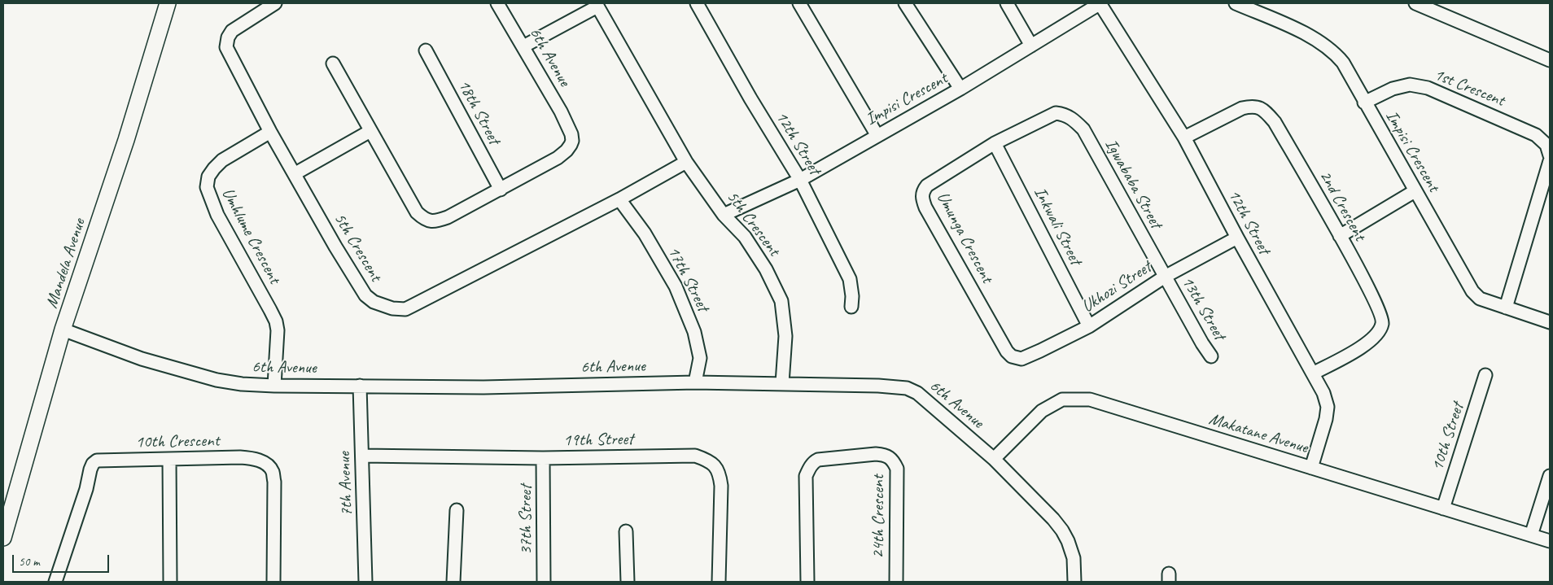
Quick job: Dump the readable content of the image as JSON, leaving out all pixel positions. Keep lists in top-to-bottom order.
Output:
{
  "streets": {
    "street": [
      "6th Avenue",
      "1st Crescent",
      "Impisi Crescent",
      "18th Street",
      "12th Street",
      "Igwababa Street",
      "2nd Crescent",
      "5th Crescent",
      "Inkwali Street",
      "Umhlume Crescent",
      "Umunga Crescent",
      "Mandela Avenue",
      "17th Street",
      "Ukhozi Street",
      "13th Street",
      "Makatane Avenue",
      "10th Street",
      "19th Street",
      "10th Crescent",
      "7th Avenue",
      "24th Crescent",
      "37th Street"
    ]
  },
  "crossings": [
    ["6th Avenue", "18th Street"],
    ["6th Avenue", "5th Crescent"],
    ["6th Avenue", "Umhlume Crescent"],
    ["6th Avenue", "Mandela Avenue"],
    ["6th Avenue", "17th Street"],
    ["6th Avenue", "Makatane Avenue"],
    ["6th Avenue", "7th Avenue"],
    ["1st Crescent", "Impisi Crescent"],
    ["Impisi Crescent", "12th Street"],
    ["Impisi Crescent", "5th Crescent"],
    ["12th Street", "2nd Crescent"],
    ["12th Street", "Ukhozi Street"],
    ["12th Street", "Makatane Avenue"],
    ["Igwababa Street", "Umunga Crescent"],
    ["Igwababa Street", "Ukhozi Street"],
    ["Igwababa Street", "13th Street"],
    ["5th Crescent", "Umhlume Crescent"],
    ["5th Crescent", "17th Street"],
    ["Inkwali Street", "Umunga Crescent"],
    ["Inkwali Street", "Ukhozi Street"],
    ["Umunga Crescent", "Ukhozi Street"],
    ["Ukhozi Street", "13th Street"],
    ["Makatane Avenue", "10th Street"],
    ["19th Street", "7th Avenue"],
    ["19th Street", "37th Street"]
  ],
  "scale_bar": "50 m"
}
